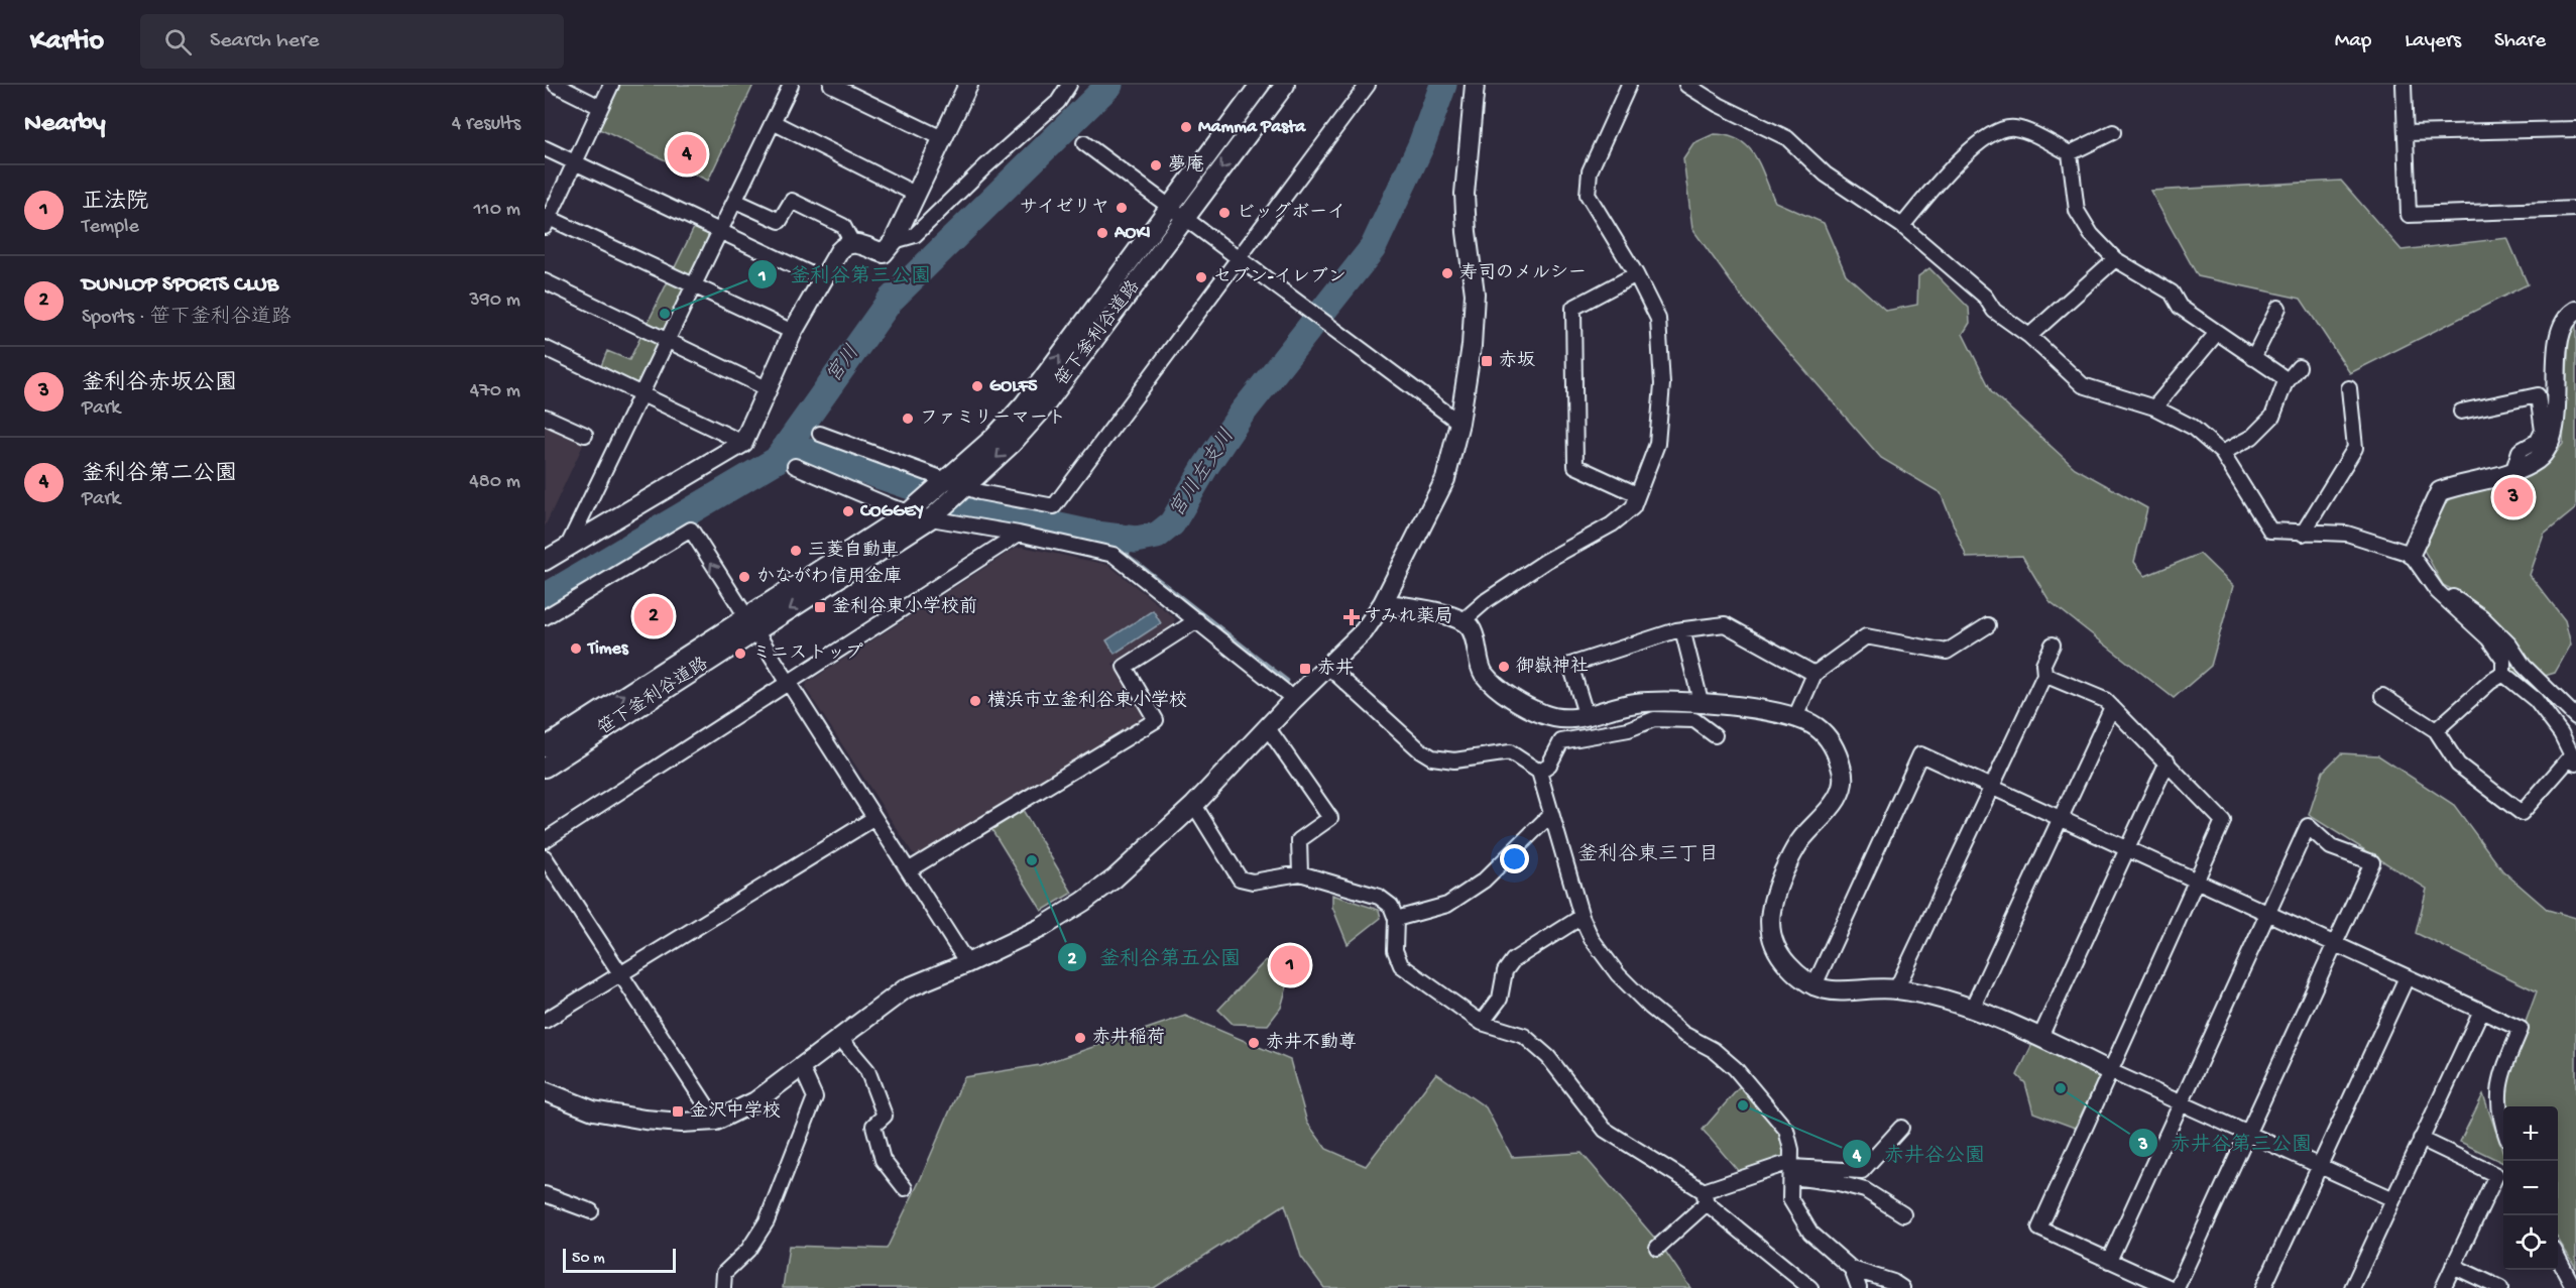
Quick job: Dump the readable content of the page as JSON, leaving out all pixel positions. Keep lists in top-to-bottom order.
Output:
{
  "streets": {
    "street": ["笹下釜利谷道路"]
  },
  "districts": ["釜利谷東三丁目"],
  "water": ["宮川", "宮川左支川"],
  "places": {
    "other": [
      "Mamma Pasta",
      "夢庵",
      "サイゼリヤ",
      "ビッグボーイ",
      "AOKI",
      "寿司のメルシー",
      "セブン-イレブン",
      "釜利谷第三公園",
      "GOLF5",
      "ファミリーマート",
      "COGGEY",
      "三菱自動車",
      "かながわ信用金庫",
      "Times",
      "ミニストップ",
      "御嶽神社",
      "横浜市立釜利谷東小学校",
      "釜利谷第五公園",
      "赤井稲荷",
      "赤井不動尊",
      "赤井谷第三公園",
      "赤井谷公園"
    ],
    "transit": [
      "赤坂",
      "釜利谷東小学校前",
      "赤井",
      "金沢中学校"
    ],
    "health": ["すみれ薬局"]
  },
  "scale_bar": "50 m",
  "page": {
    "header": "Kartio",
    "search": "Search here",
    "nav": ["Map", "Layers", "Share"],
    "heading": ["Nearby", "4 results"],
    "pins": [
      "4",
      "3",
      "2",
      "1"
    ],
    "list": [
      {
        "mark": "1",
        "name": "正法院",
        "note": "Temple",
        "value": "110 m"
      },
      {
        "mark": "2",
        "name": "DUNLOP SPORTS CLUB",
        "note": "Sports · 笹下釜利谷道路",
        "value": "390 m"
      },
      {
        "mark": "3",
        "name": "釜利谷赤坂公園",
        "note": "Park",
        "value": "470 m"
      },
      {
        "mark": "4",
        "name": "釜利谷第二公園",
        "note": "Park",
        "value": "480 m"
      }
    ],
    "map_buttons": ["+", "−"],
    "scale": "50 m"
  }
}
